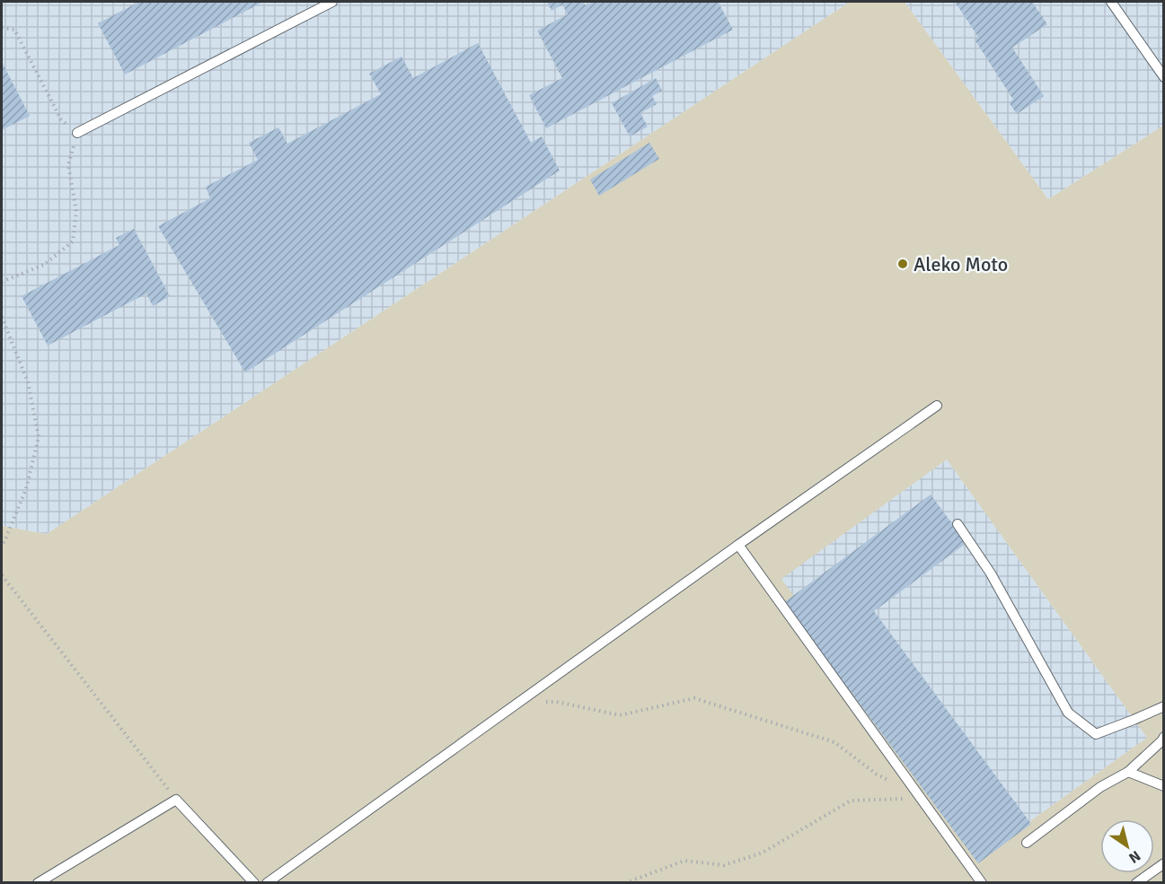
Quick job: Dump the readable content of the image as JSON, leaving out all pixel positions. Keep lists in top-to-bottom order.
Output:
{
  "places": ["Aleko Moto"],
  "north": "bottom right"
}
